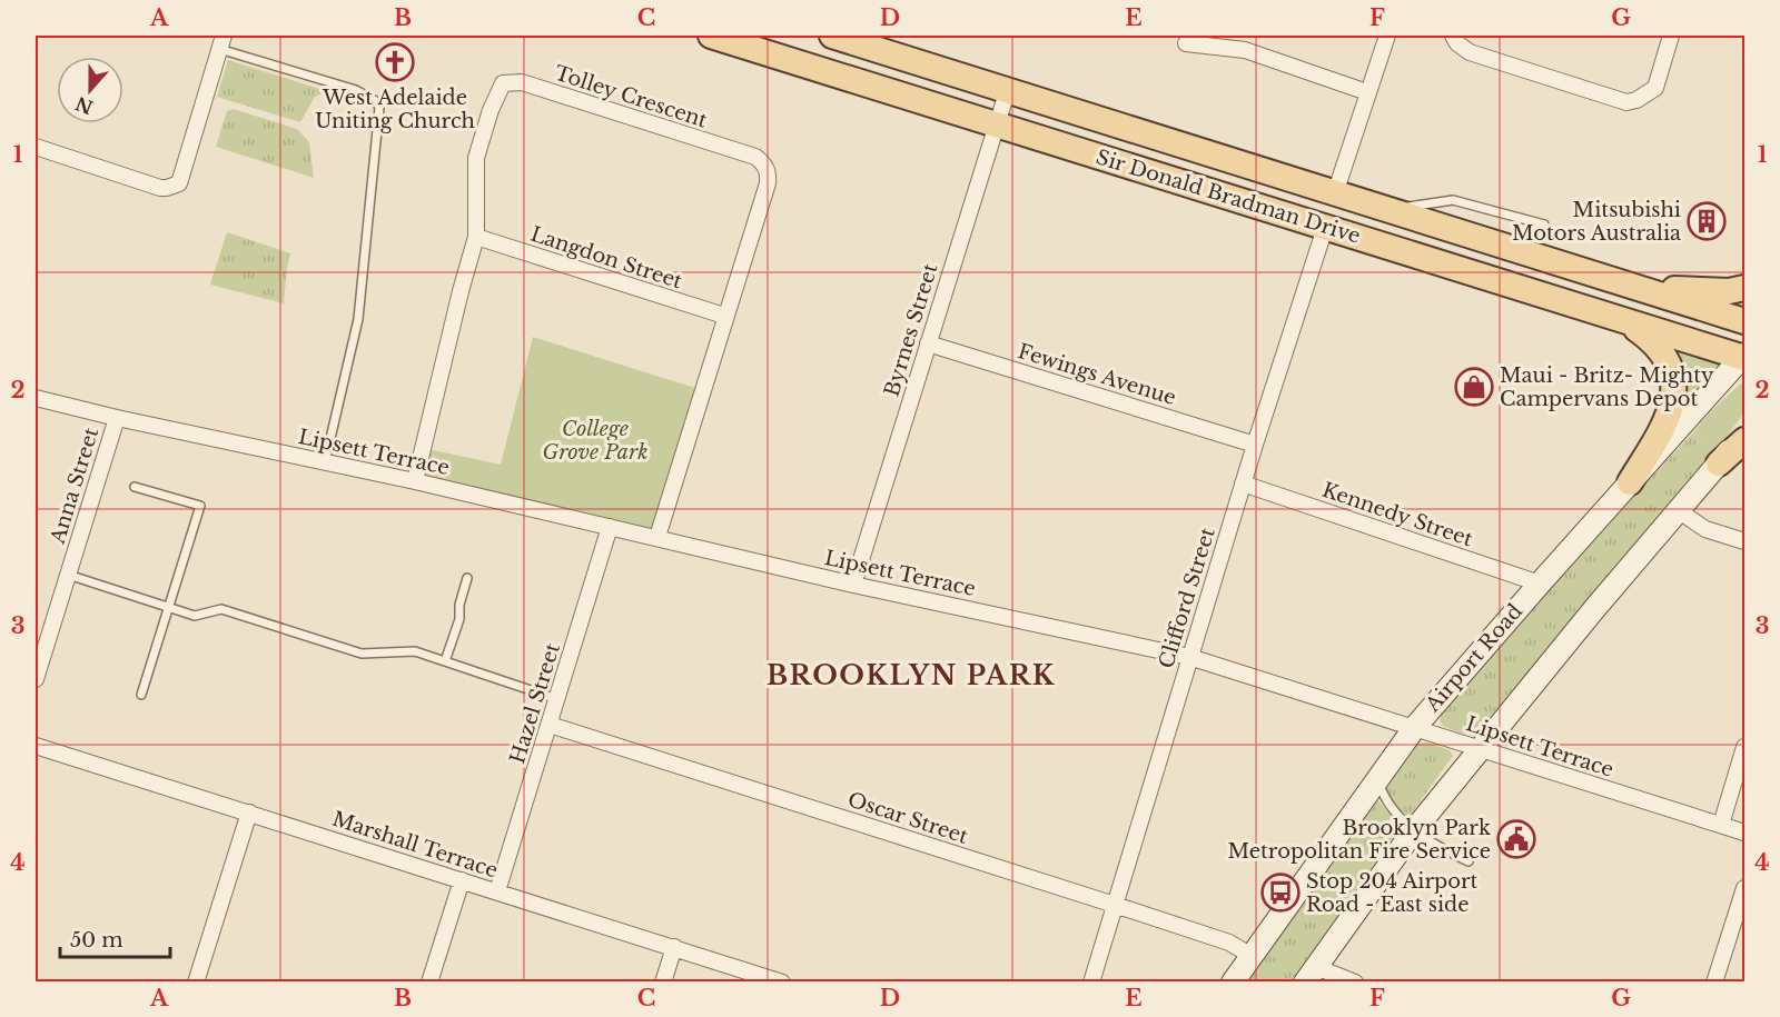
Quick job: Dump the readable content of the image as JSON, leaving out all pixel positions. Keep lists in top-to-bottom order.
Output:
{
  "streets": {
    "main road": ["Sir Donald Bradman Drive", "Airport Road"],
    "street": [
      "Tolley Crescent",
      "Langdon Street",
      "Byrnes Street",
      "Fewings Avenue",
      "Lipsett Terrace",
      "Anna Street",
      "Kennedy Street",
      "Clifford Street",
      "Hazel Street",
      "Oscar Street",
      "Marshall Terrace"
    ]
  },
  "crossings": [
    ["Tolley Crescent", "Langdon Street"],
    ["Tolley Crescent", "Lipsett Terrace"],
    ["Sir Donald Bradman Drive", "Byrnes Street"],
    ["Sir Donald Bradman Drive", "Clifford Street"],
    ["Sir Donald Bradman Drive", "Airport Road"],
    ["Byrnes Street", "Fewings Avenue"],
    ["Byrnes Street", "Lipsett Terrace"],
    ["Fewings Avenue", "Clifford Street"],
    ["Lipsett Terrace", "Anna Street"],
    ["Lipsett Terrace", "Clifford Street"],
    ["Lipsett Terrace", "Airport Road"],
    ["Lipsett Terrace", "Hazel Street"],
    ["Kennedy Street", "Clifford Street"],
    ["Kennedy Street", "Airport Road"],
    ["Clifford Street", "Oscar Street"],
    ["Airport Road", "Oscar Street"],
    ["Hazel Street", "Oscar Street"],
    ["Hazel Street", "Marshall Terrace"]
  ],
  "districts": ["BROOKLYN PARK"],
  "parks": ["College Grove Park"],
  "places": {
    "church": ["West Adelaide Uniting Church"],
    "building": ["Mitsubishi Motors Australia"],
    "shop": ["Maui - Britz- Mighty Campervans Depot"],
    "public building": ["Brooklyn Park Metropolitan Fire Service"],
    "bus stop": ["Stop 204 Airport Road - East side"]
  },
  "scale_bar": "50 m",
  "north": "bottom",
  "grid": {
    "columns": [
      "A",
      "B",
      "C",
      "D",
      "E",
      "F",
      "G"
    ],
    "rows": [
      "1",
      "2",
      "3",
      "4"
    ]
  }
}
